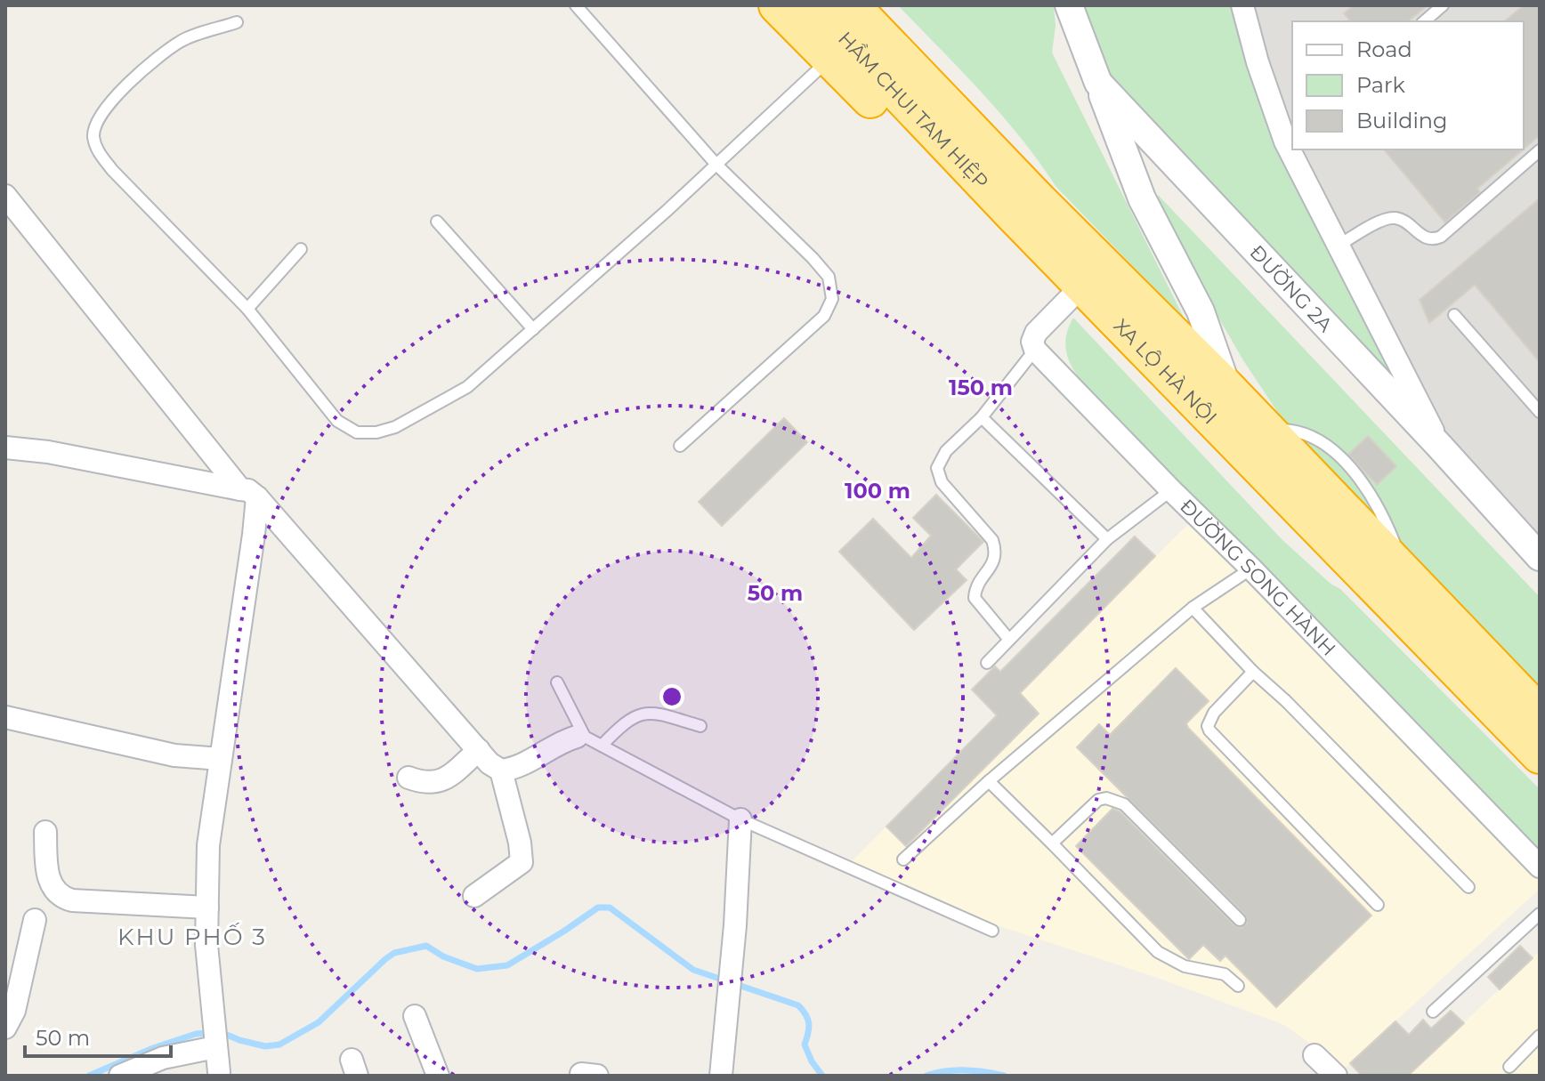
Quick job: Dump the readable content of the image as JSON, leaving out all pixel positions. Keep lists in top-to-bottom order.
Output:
{
  "streets": {
    "highway": ["HẦM CHUI TAM HIỆP", "XA LỘ HÀ NỘI"],
    "street": ["ĐƯỜNG 2A", "ĐƯỜNG SONG HÀNH"]
  },
  "crossings": [
    ["HẦM CHUI TAM HIỆP", "XA LỘ HÀ NỘI"]
  ],
  "districts": ["KHU PHỐ 3"],
  "legend": ["Road", "Park", "Building"],
  "scale_bar": "50 m",
  "rings": ["150 m", "100 m", "50 m"]
}
